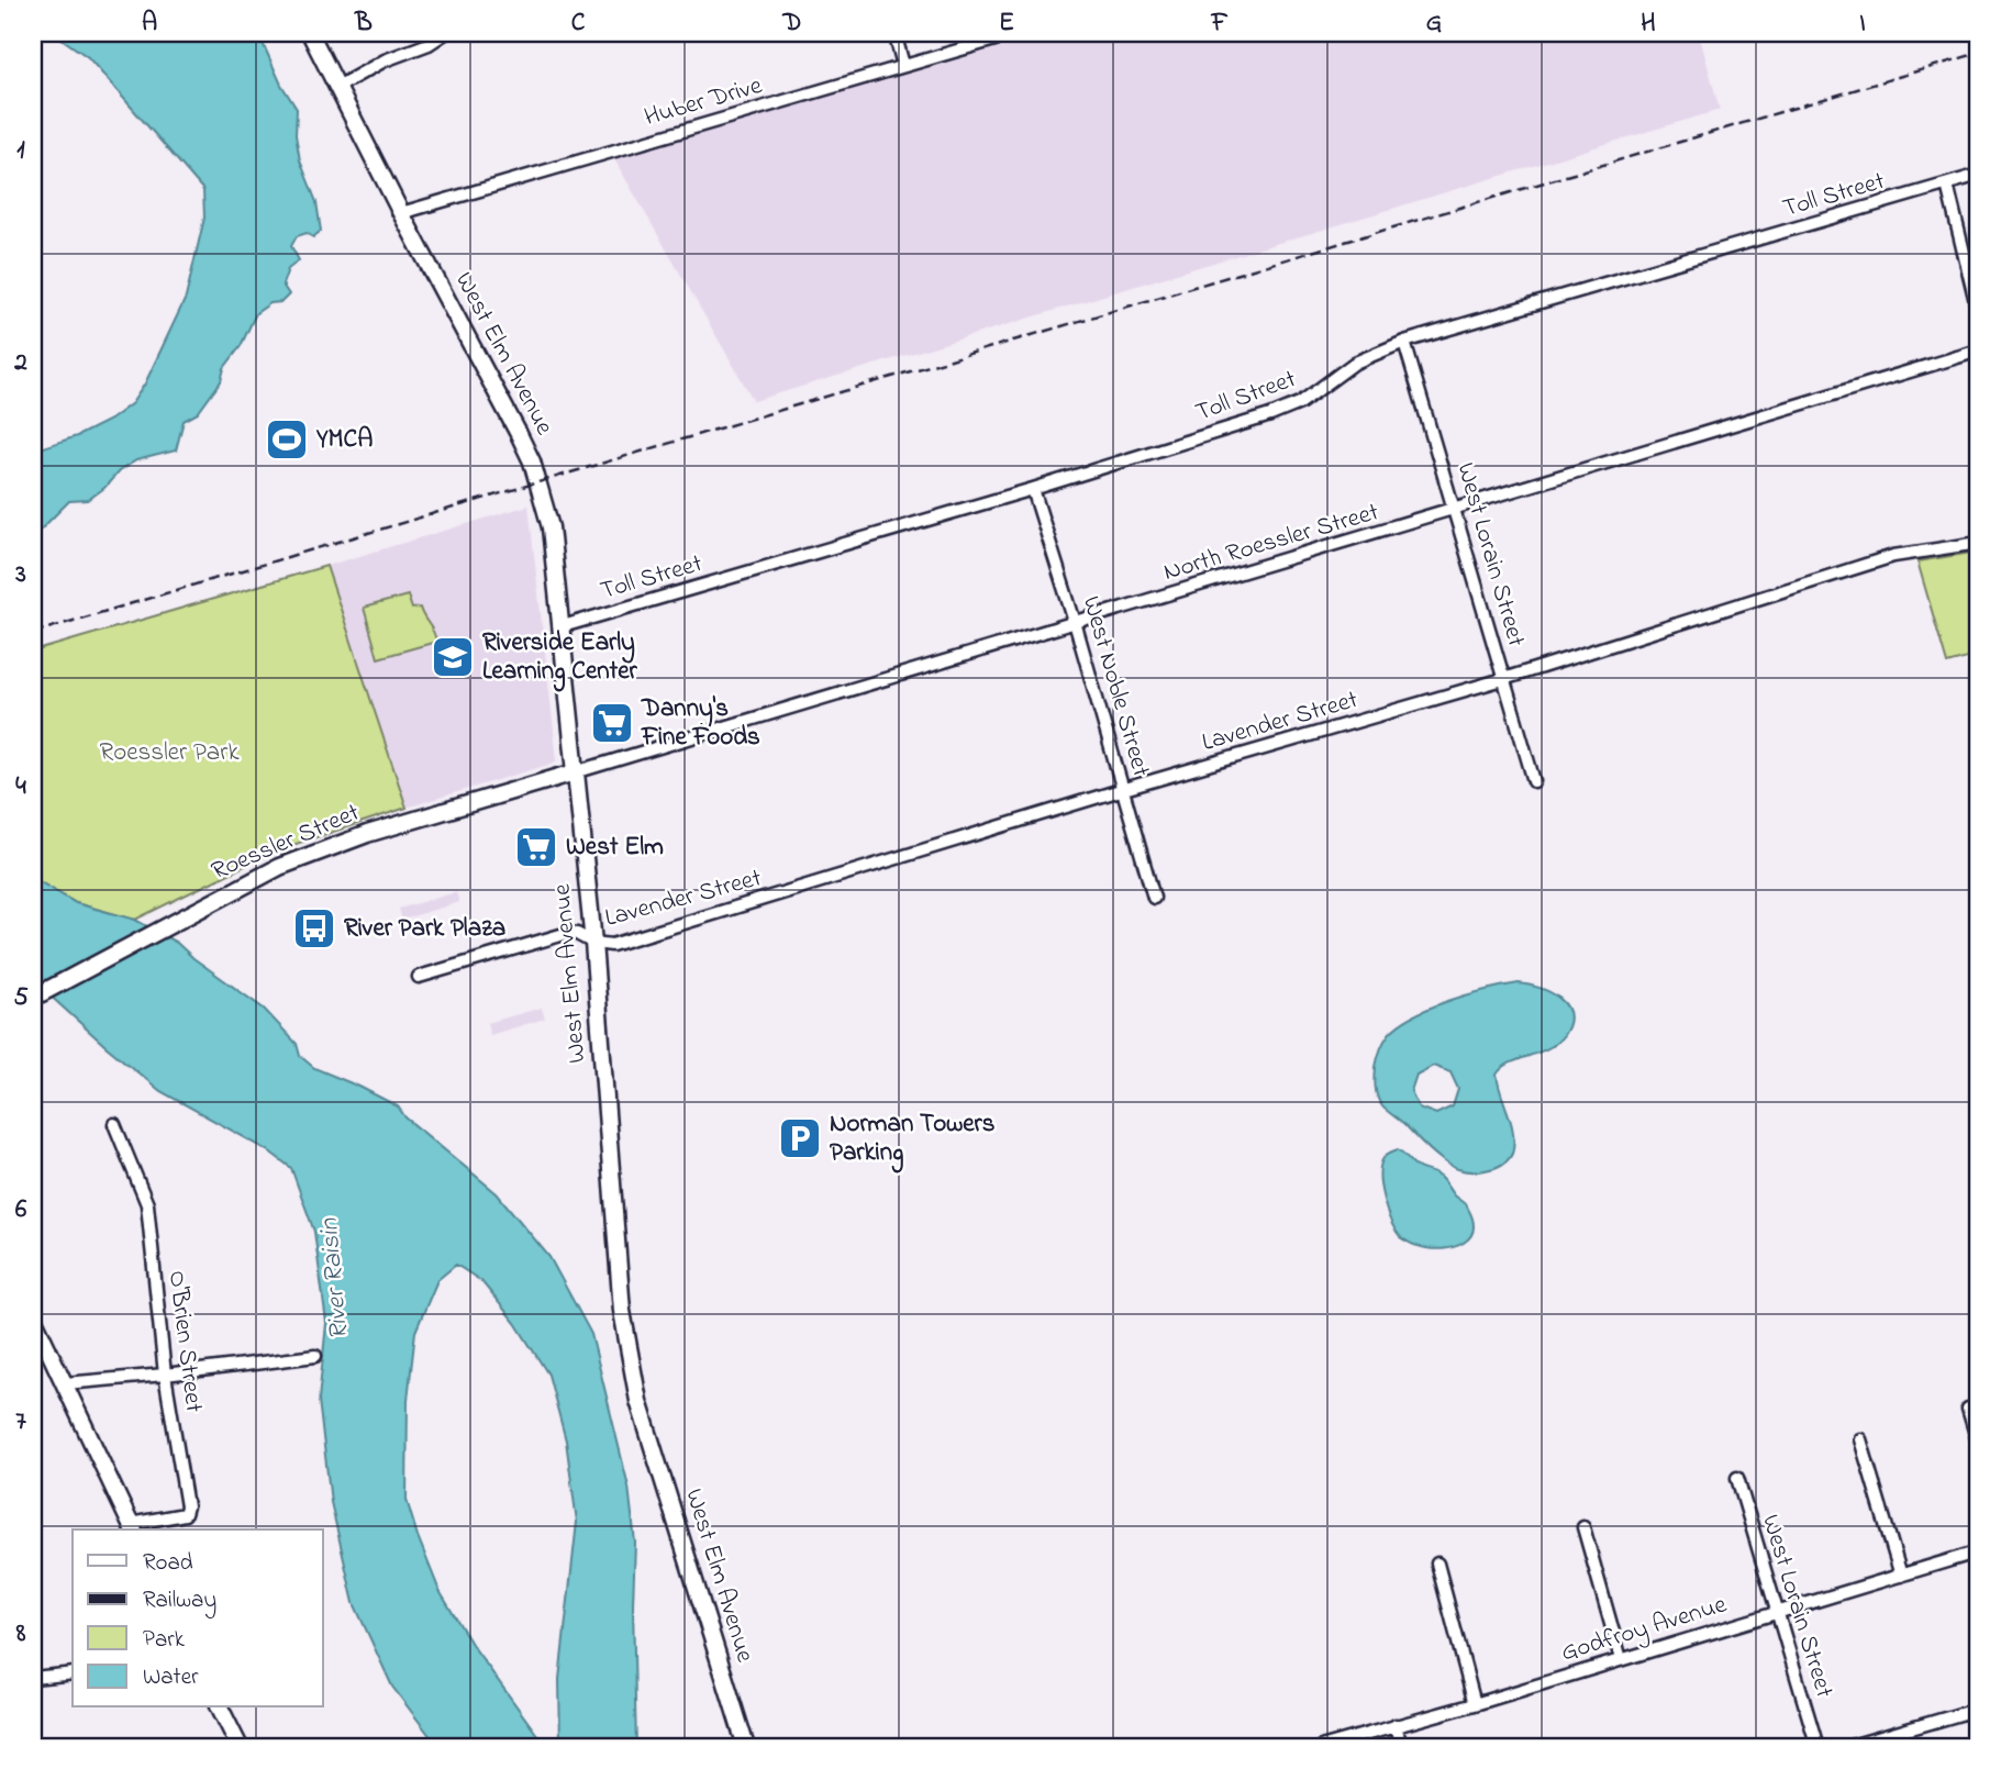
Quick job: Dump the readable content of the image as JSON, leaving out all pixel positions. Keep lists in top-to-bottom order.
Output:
{
  "streets": {
    "street": [
      "Huber Drive",
      "Toll Street",
      "West Elm Avenue",
      "North Roessler Street",
      "West Lorain Street",
      "West Noble Street",
      "Lavender Street",
      "Roessler Street",
      "O'Brien Street",
      "Godfroy Avenue"
    ]
  },
  "crossings": [
    ["Huber Drive", "West Elm Avenue"],
    ["Toll Street", "West Elm Avenue"],
    ["Toll Street", "West Lorain Street"],
    ["Toll Street", "West Noble Street"],
    ["West Elm Avenue", "North Roessler Street"],
    ["West Elm Avenue", "Lavender Street"],
    ["West Elm Avenue", "Roessler Street"],
    ["North Roessler Street", "West Lorain Street"],
    ["North Roessler Street", "West Noble Street"],
    ["North Roessler Street", "Roessler Street"],
    ["West Lorain Street", "Lavender Street"],
    ["West Lorain Street", "Godfroy Avenue"],
    ["West Noble Street", "Lavender Street"]
  ],
  "water": ["River Raisin"],
  "parks": ["Roessler Park"],
  "places": {
    "sports": ["YMCA"],
    "school or university": ["Riverside Early Learning Center"],
    "supermarket": ["Danny's Fine Foods", "West Elm"],
    "bus stop": ["River Park Plaza"],
    "parking": ["Norman Towers Parking"]
  },
  "legend": [
    "Road",
    "Railway",
    "Park",
    "Water"
  ],
  "grid": {
    "columns": [
      "A",
      "B",
      "C",
      "D",
      "E",
      "F",
      "G",
      "H",
      "I"
    ],
    "rows": [
      "1",
      "2",
      "3",
      "4",
      "5",
      "6",
      "7",
      "8"
    ]
  }
}
